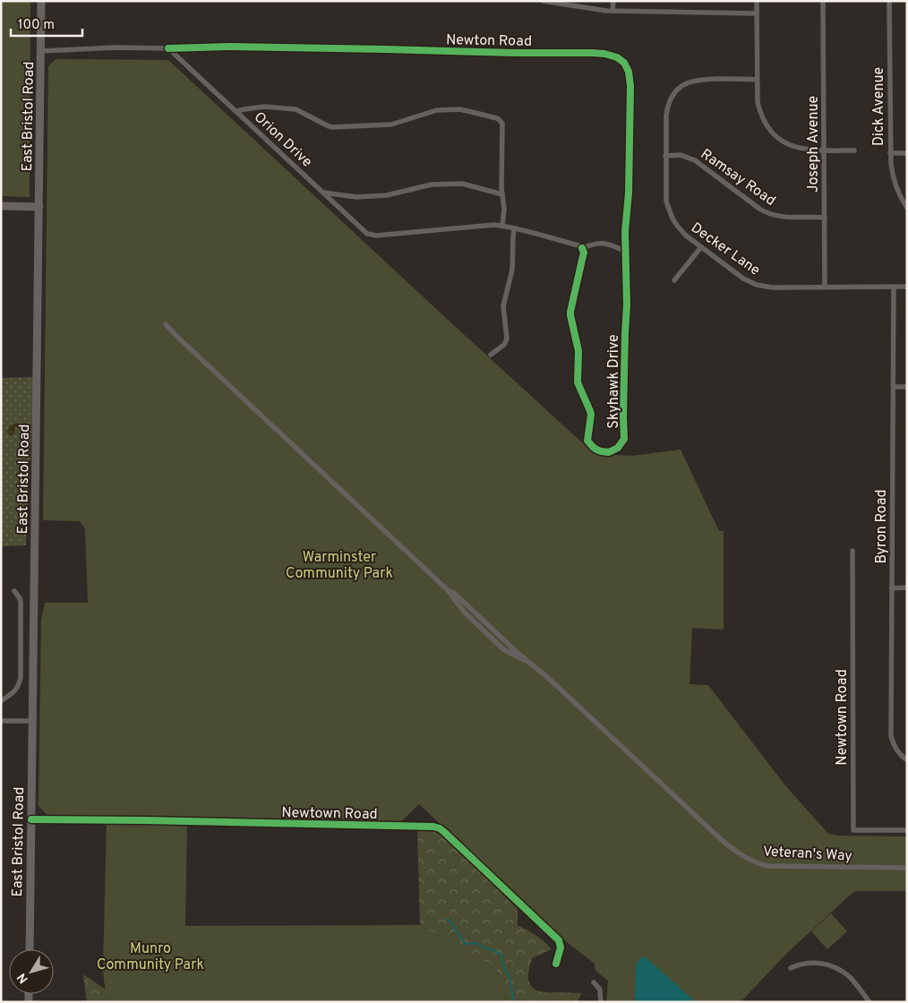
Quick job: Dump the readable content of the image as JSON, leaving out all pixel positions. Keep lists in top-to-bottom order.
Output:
{
  "streets": {
    "main road": ["East Bristol Road"],
    "street": [
      "Newton Road",
      "Dick Avenue",
      "Orion Drive",
      "Joseph Avenue",
      "Ramsay Road",
      "Decker Lane",
      "Skyhawk Drive",
      "Byron Road",
      "Newtown Road",
      "Veteran's Way"
    ]
  },
  "crossings": [
    ["Newton Road", "Orion Drive"],
    ["Newton Road", "Skyhawk Drive"],
    ["East Bristol Road", "Newtown Road"],
    ["Joseph Avenue", "Ramsay Road"],
    ["Joseph Avenue", "Decker Lane"],
    ["Ramsay Road", "Decker Lane"],
    ["Decker Lane", "Byron Road"]
  ],
  "parks": ["Warminster Community Park", "Munro Community Park"],
  "scale_bar": "100 m",
  "north": "bottom left"
}
